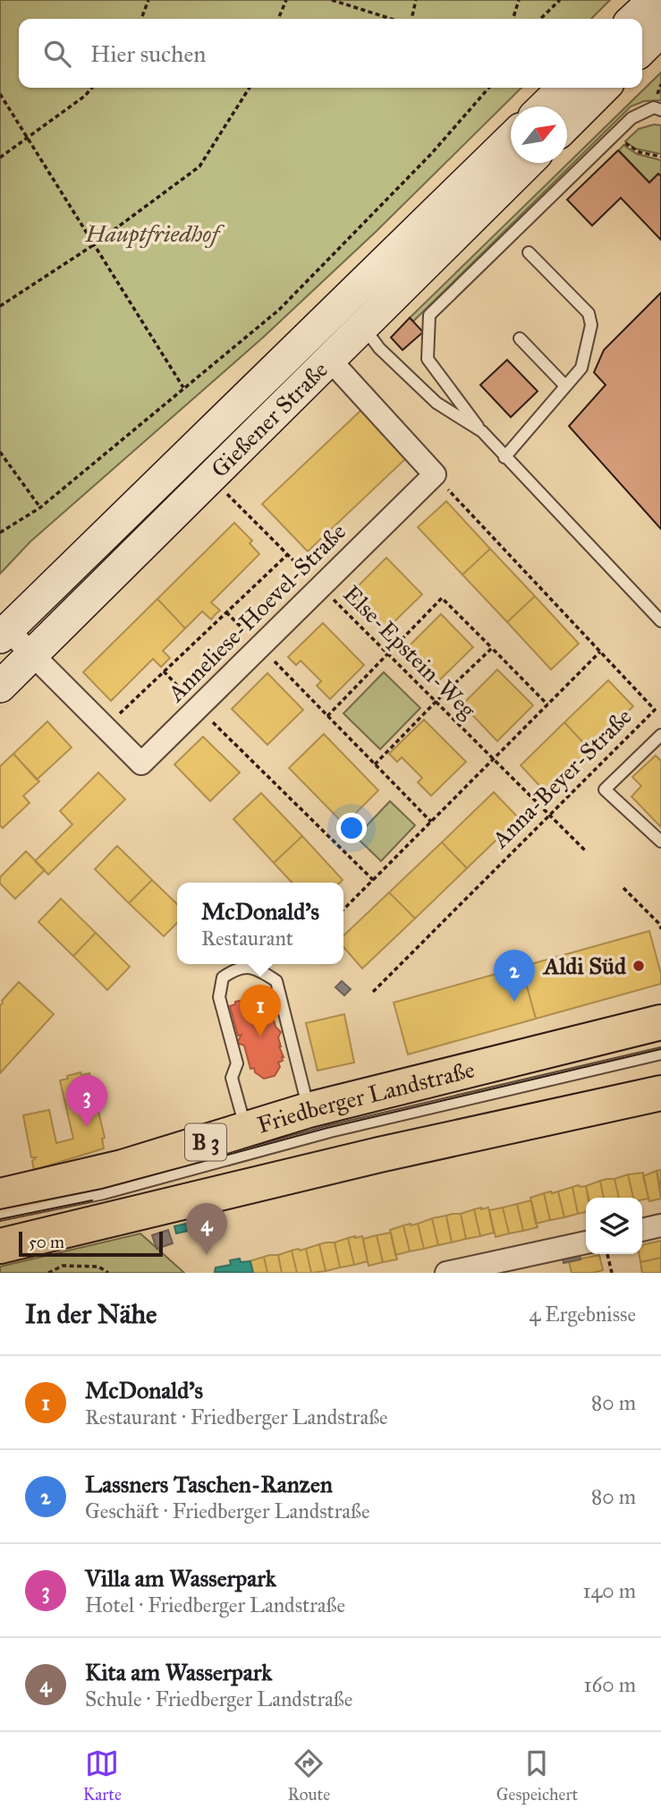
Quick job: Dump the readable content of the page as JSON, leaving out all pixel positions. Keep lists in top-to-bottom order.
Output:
{
  "streets": {
    "main road": ["Gießener Straße", "Friedberger Landstraße", "B 3"],
    "street": ["Anneliese-Hoevel-Straße"],
    "path": ["Else-Epstein-Weg", "Anna-Beyer-Straße"]
  },
  "crossings": [
    ["Gießener Straße", "Anneliese-Hoevel-Straße"],
    ["Gießener Straße", "Else-Epstein-Weg"],
    ["Anneliese-Hoevel-Straße", "Else-Epstein-Weg"],
    ["Anneliese-Hoevel-Straße", "Anna-Beyer-Straße"],
    ["Else-Epstein-Weg", "Anna-Beyer-Straße"]
  ],
  "parks": ["Hauptfriedhof"],
  "places": ["Aldi Süd"],
  "scale_bar": "50 m",
  "north": "top right",
  "page": {
    "search": "Hier suchen",
    "popup": ["McDonald's", "Restaurant"],
    "pins": [
      "2",
      "1",
      "3",
      "4"
    ],
    "scale": "50 m",
    "heading": ["In der Nähe", "4 Ergebnisse"],
    "list": [
      {
        "mark": "1",
        "name": "McDonald's",
        "note": "Restaurant · Friedberger Landstraße",
        "value": "80 m"
      },
      {
        "mark": "2",
        "name": "Lassners Taschen-Ranzen",
        "note": "Geschäft · Friedberger Landstraße",
        "value": "80 m"
      },
      {
        "mark": "3",
        "name": "Villa am Wasserpark",
        "note": "Hotel · Friedberger Landstraße",
        "value": "140 m"
      },
      {
        "mark": "4",
        "name": "Kita am Wasserpark",
        "note": "Schule · Friedberger Landstraße",
        "value": "160 m"
      }
    ],
    "nav": ["Karte", "Route", "Gespeichert"]
  }
}
